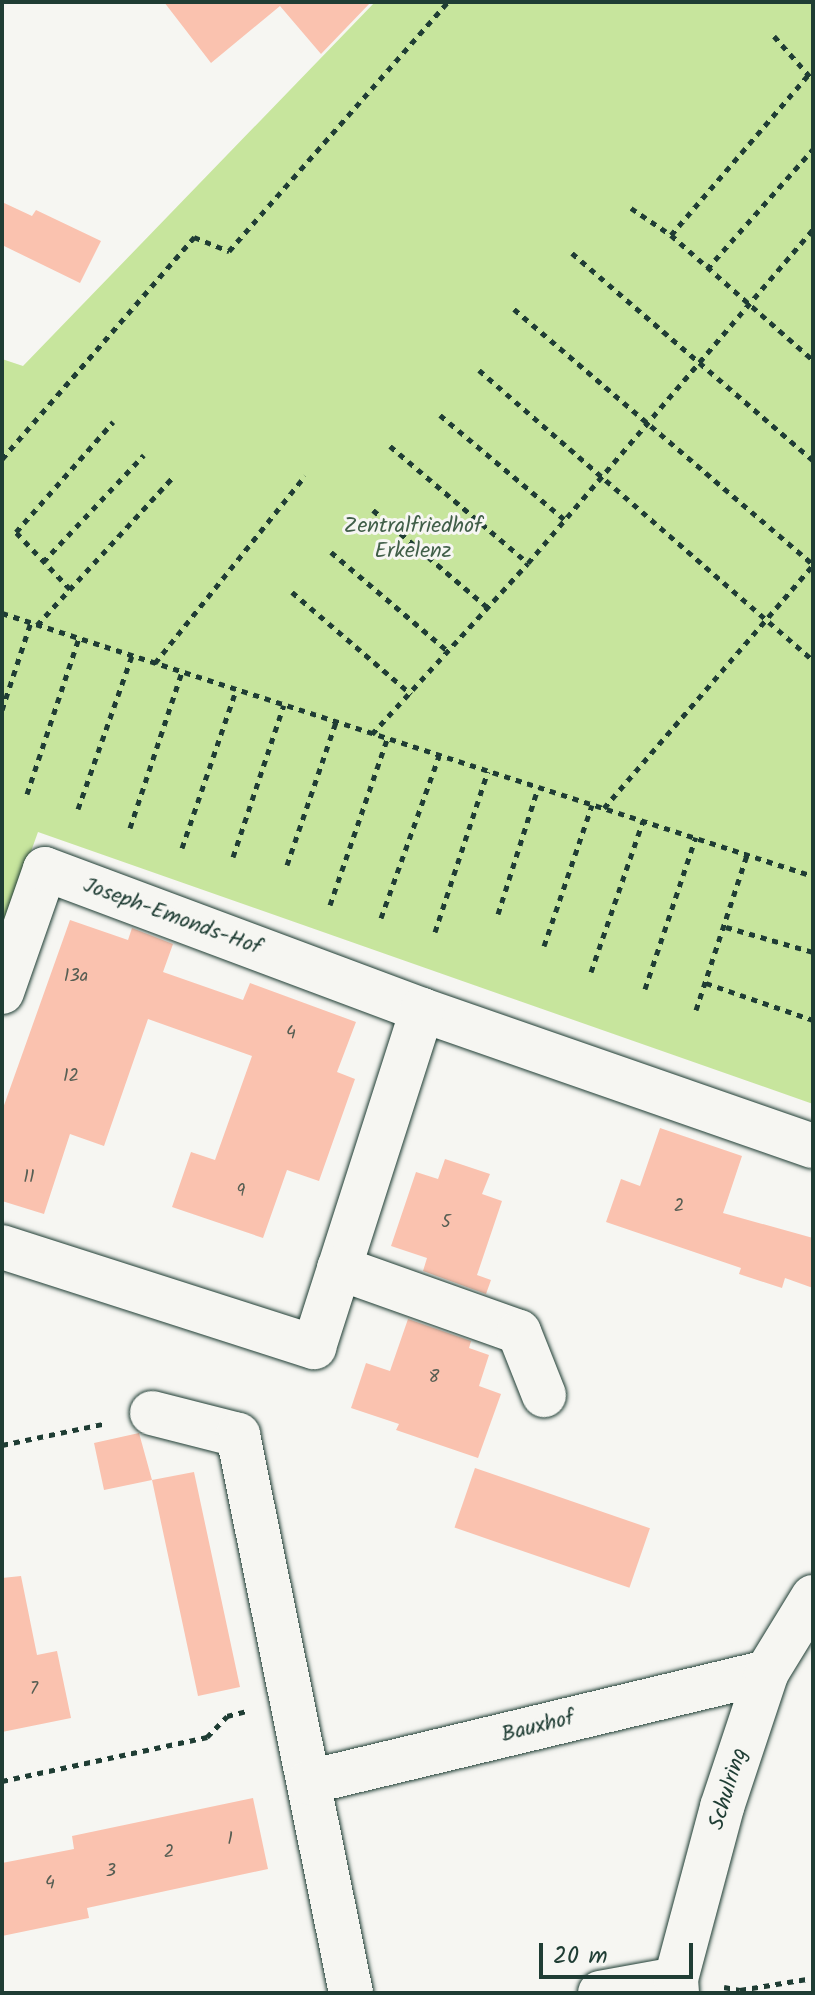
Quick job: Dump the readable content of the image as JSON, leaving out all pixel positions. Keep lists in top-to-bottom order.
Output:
{
  "streets": {
    "street": ["Joseph-Emonds-Hof", "Bauxhof", "Schulring"]
  },
  "crossings": [
    ["Bauxhof", "Schulring"]
  ],
  "parks": ["Zentralfriedhof Erkelenz"],
  "house_numbers": [
    "13a",
    "4",
    "12",
    "11",
    "9",
    "2",
    "5",
    "8",
    "7",
    "1",
    "2",
    "3",
    "4"
  ],
  "scale_bar": "20 m"
}
